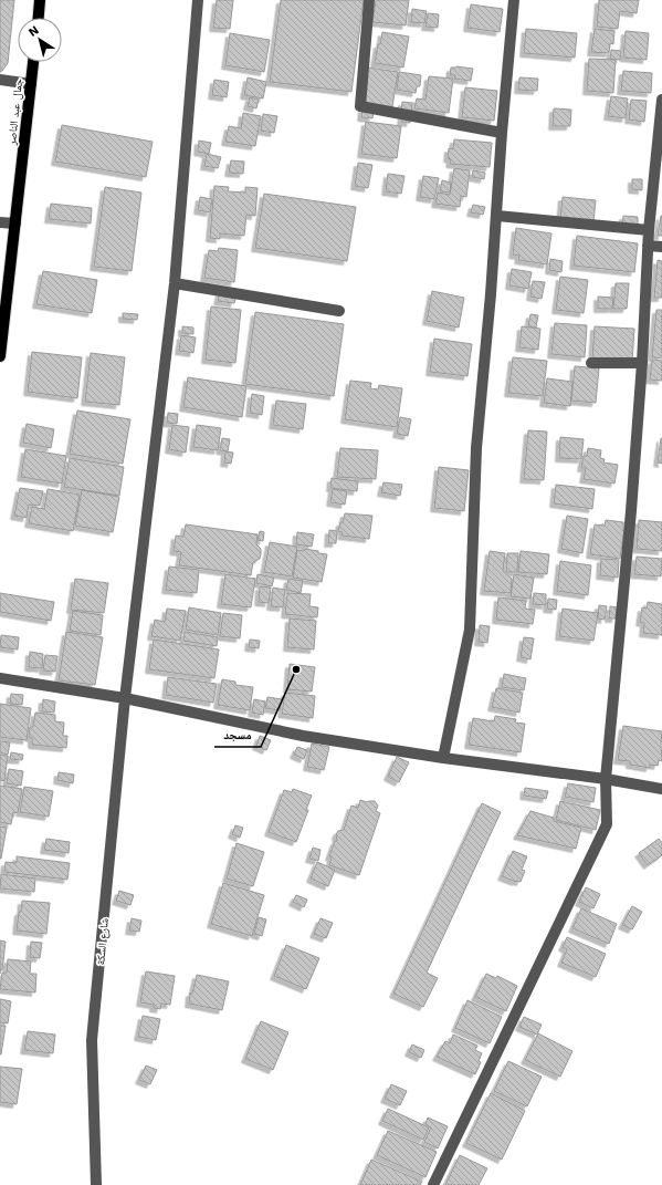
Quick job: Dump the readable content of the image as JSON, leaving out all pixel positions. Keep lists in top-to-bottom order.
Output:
{
  "streets": {
    "main road": ["جمال عبد الناصر"],
    "street": ["شارع السكة"]
  },
  "places": ["مسجد"],
  "north": "top left"
}
